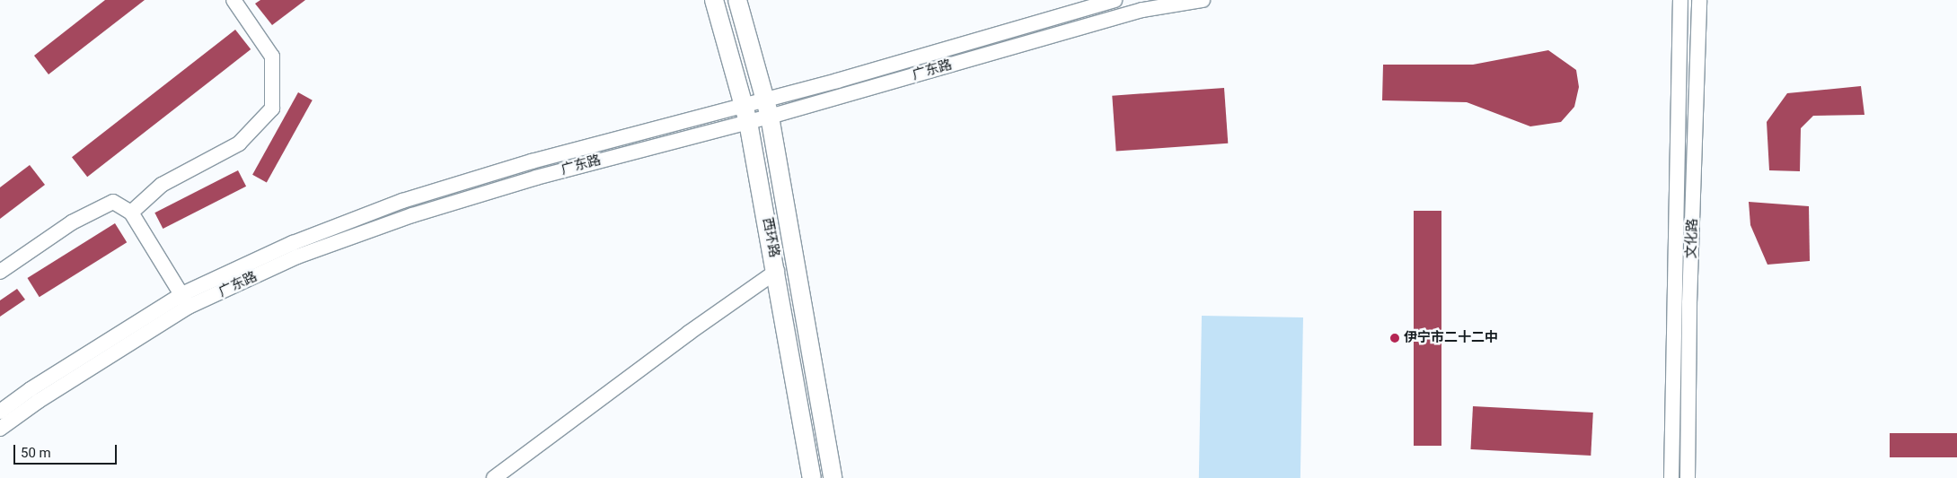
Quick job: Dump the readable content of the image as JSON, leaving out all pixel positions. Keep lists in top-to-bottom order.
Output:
{
  "streets": {
    "main road": ["西环路"],
    "street": ["广东路", "文化路"]
  },
  "crossings": [
    ["广东路", "西环路"]
  ],
  "places": ["伊宁市二十二中"],
  "scale_bar": "50 m"
}
